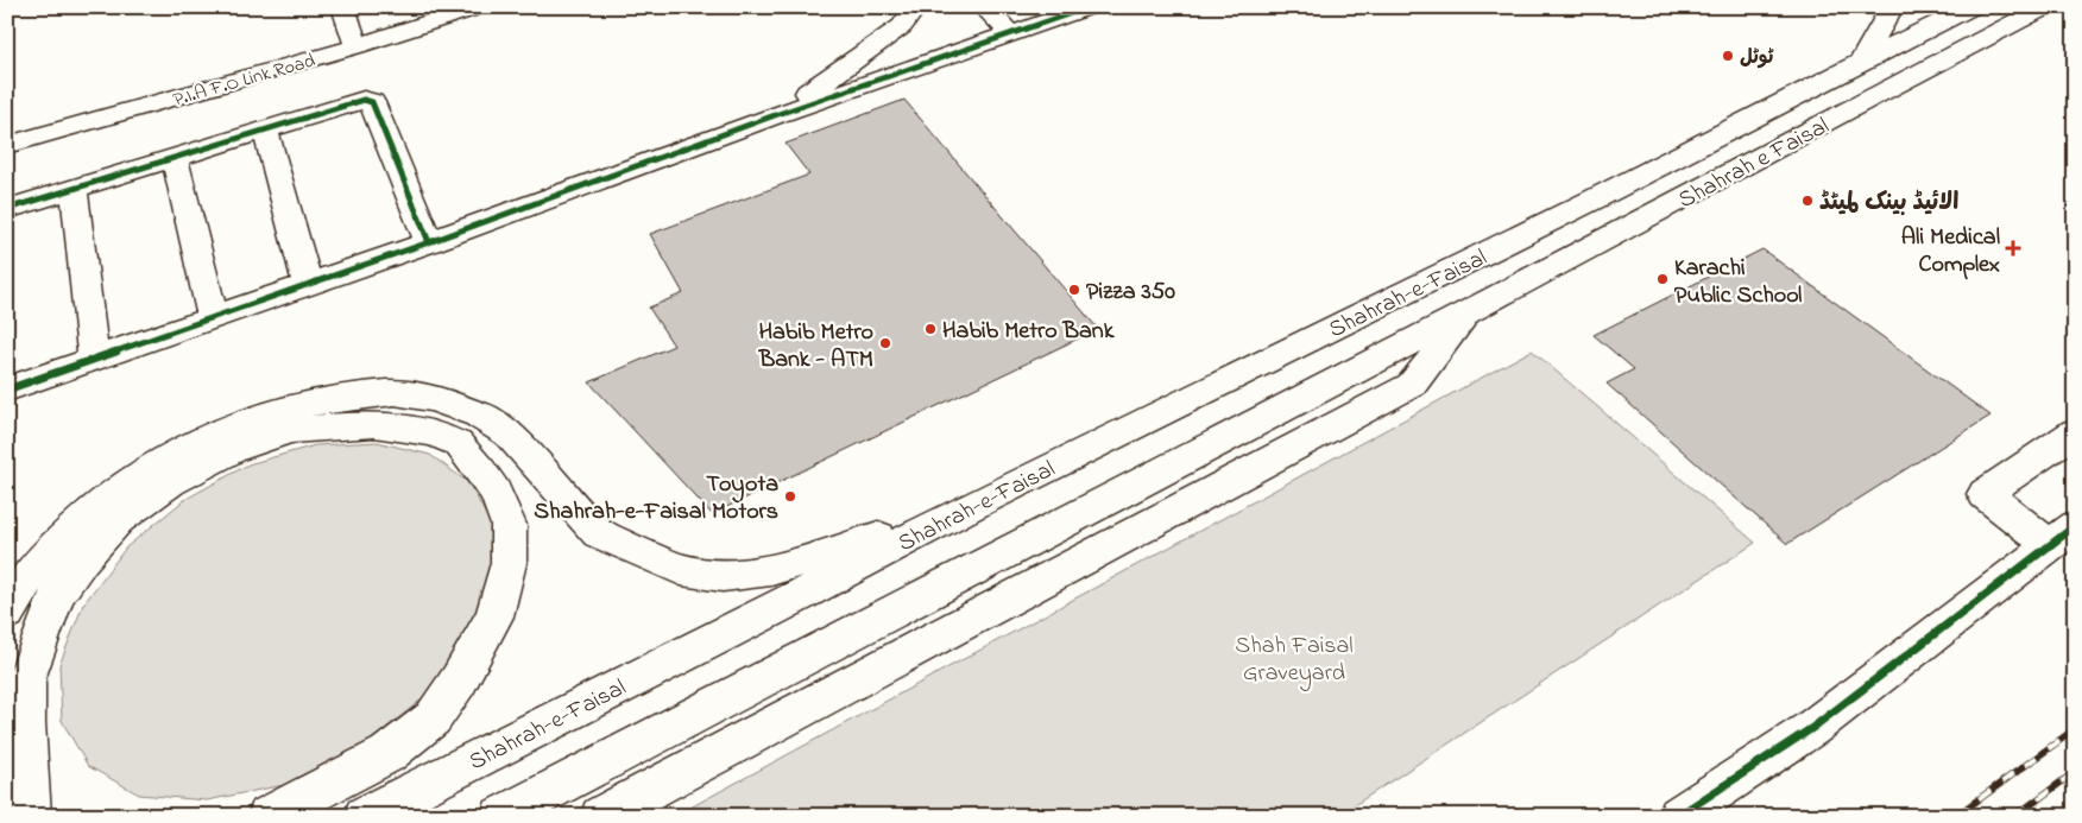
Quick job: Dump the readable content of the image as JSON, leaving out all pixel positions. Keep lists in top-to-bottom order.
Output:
{
  "streets": {
    "main road": ["P.I.A F.O Link Road", "Shahrah e Faisal", "Shahrah-e-Faisal"]
  },
  "crossings": [
    ["Shahrah e Faisal", "Shahrah-e-Faisal"]
  ],
  "parks": ["Shah Faisal Graveyard"],
  "places": {
    "other": [
      "ٹوٹل",
      "الائیڈ بینک لمیٹڈ",
      "Karachi Public School",
      "Pizza 350",
      "Habib Metro Bank",
      "Habib Metro Bank - ATM",
      "Toyota Shahrah-e-Faisal Motors"
    ],
    "health": ["Ali Medical Complex"]
  }
}
